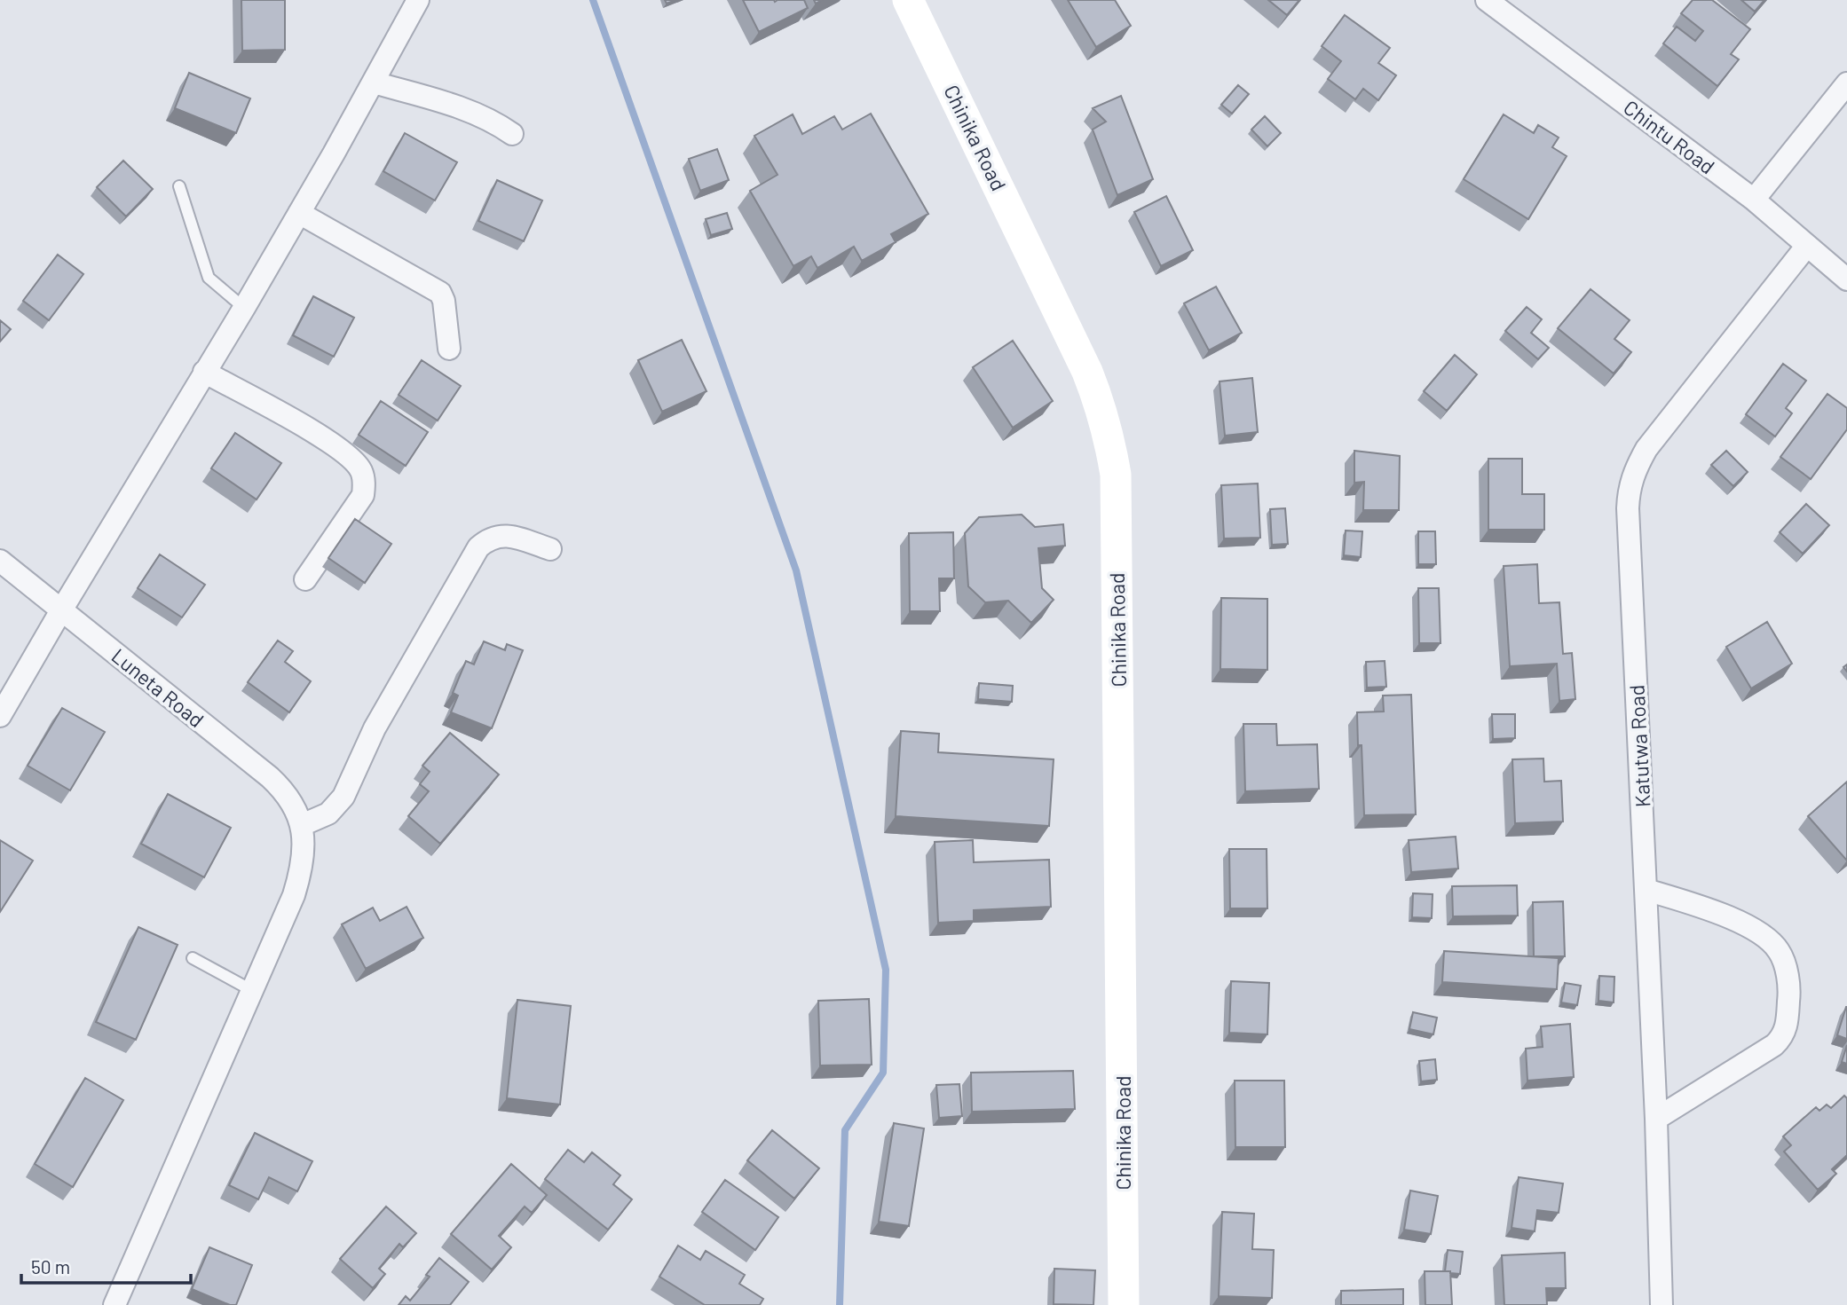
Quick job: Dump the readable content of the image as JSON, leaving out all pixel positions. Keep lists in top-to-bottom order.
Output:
{
  "streets": {
    "main road": ["Chinika Road"],
    "street": ["Chintu Road", "Luneta Road", "Katutwa Road"]
  },
  "crossings": [
    ["Chintu Road", "Katutwa Road"]
  ],
  "scale_bar": "50 m"
}
